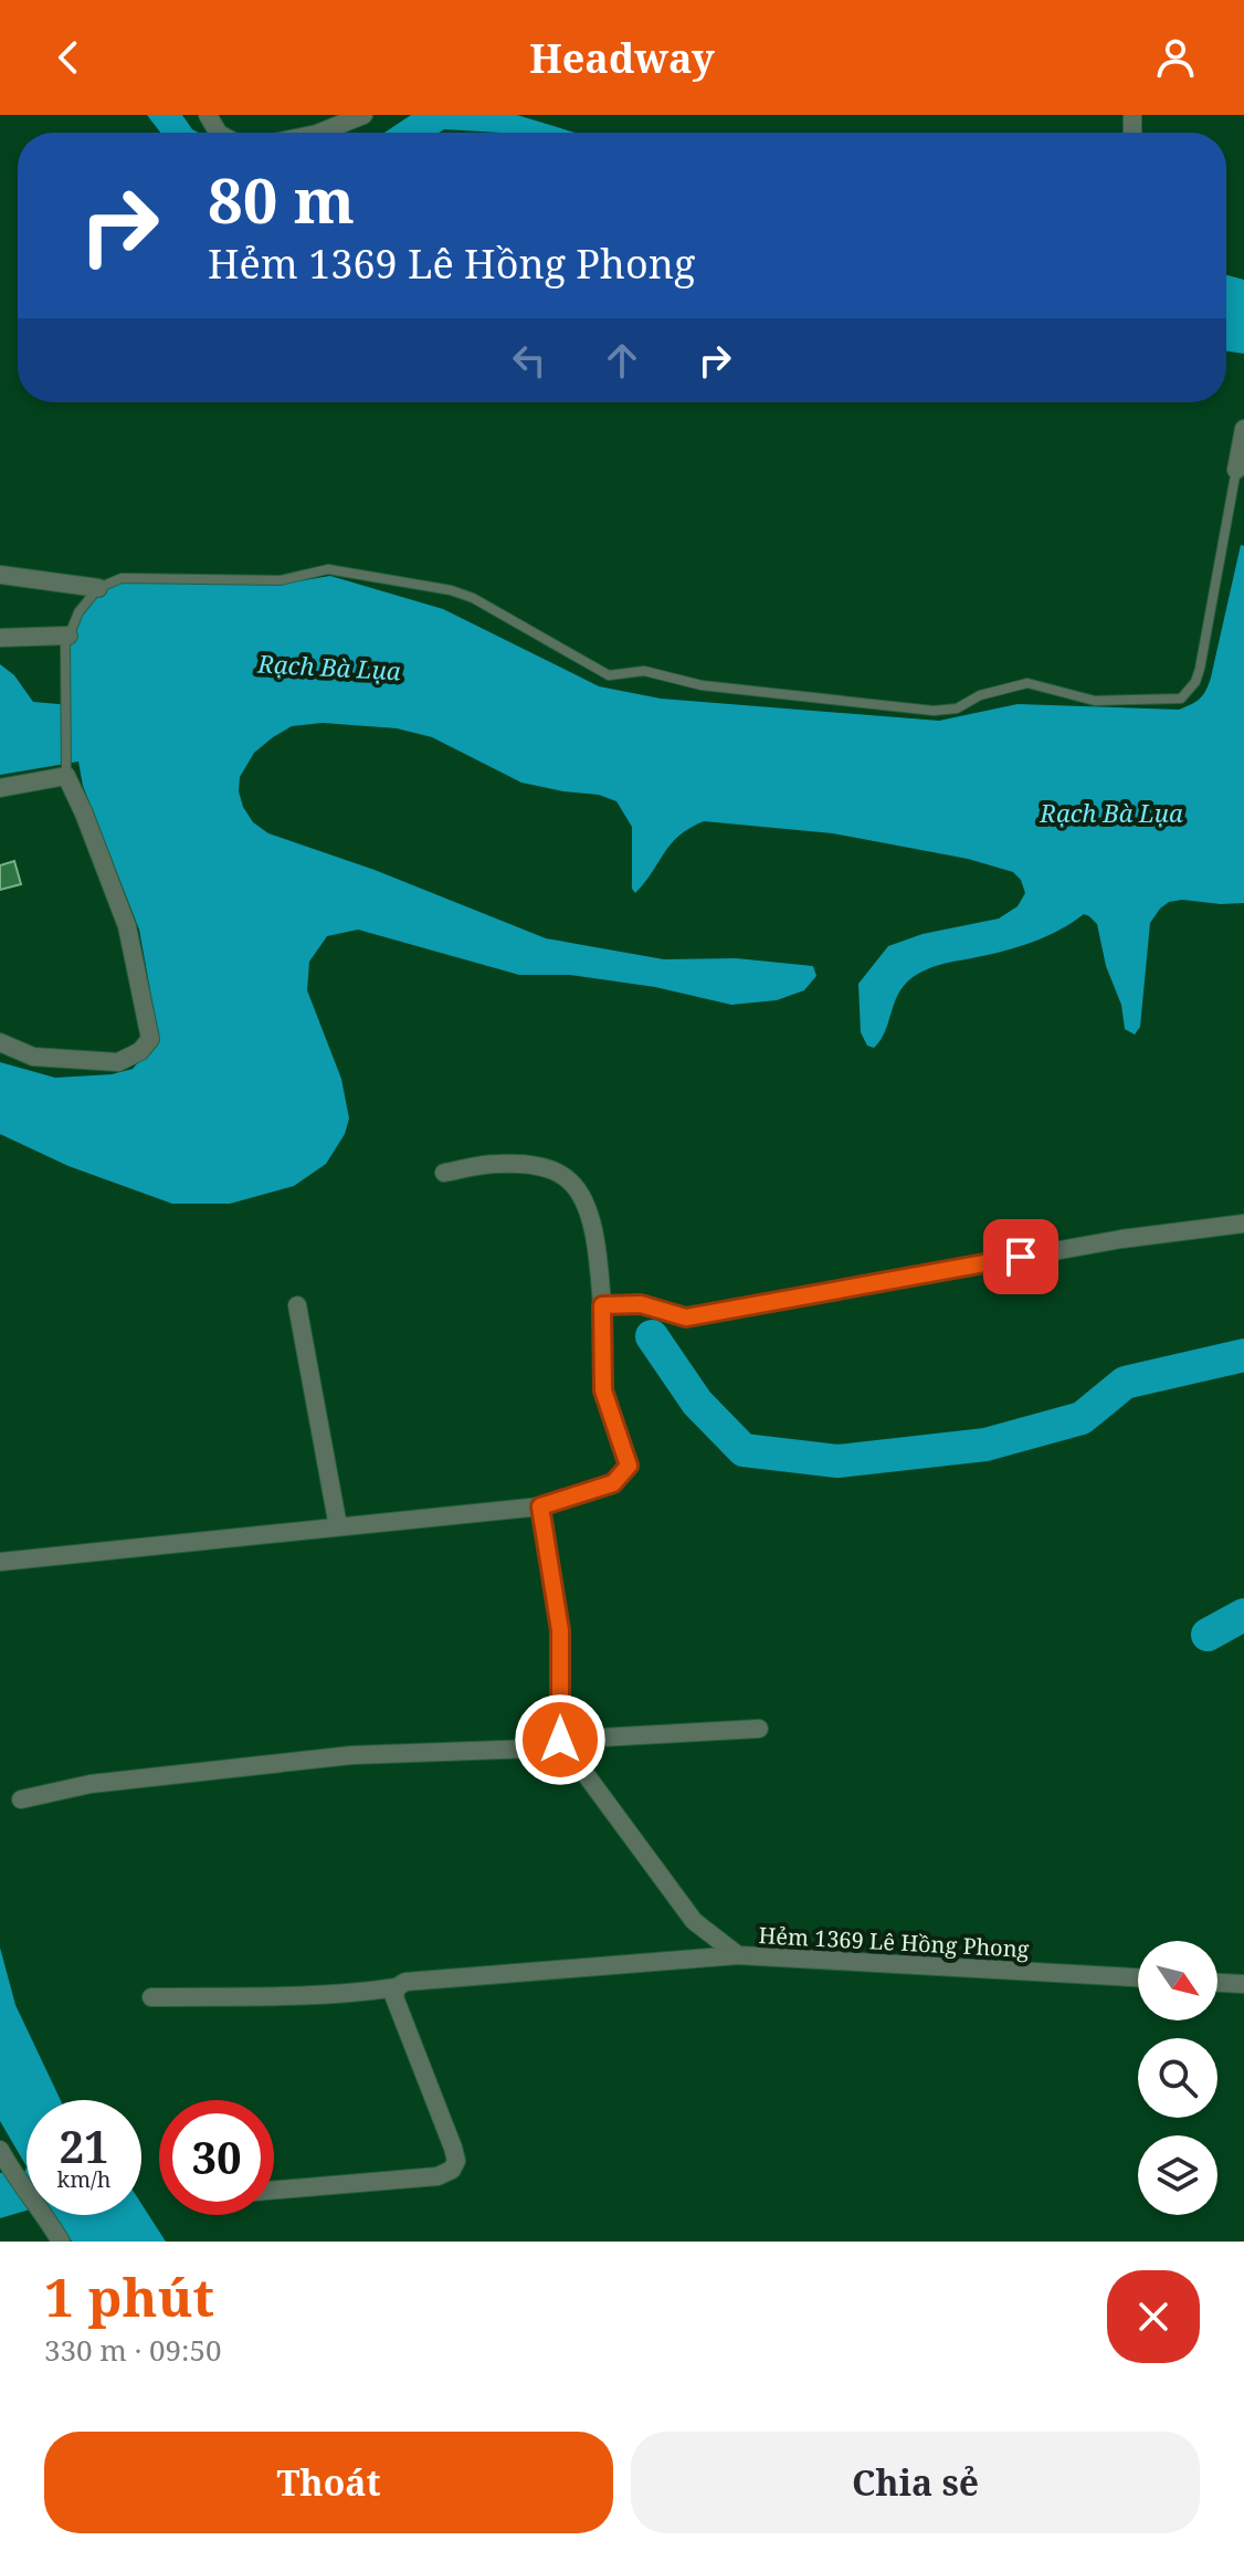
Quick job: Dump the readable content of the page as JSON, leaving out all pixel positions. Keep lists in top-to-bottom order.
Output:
{
  "streets": {
    "street": ["Hẻm 1369 Lê Hồng Phong"]
  },
  "water": ["Rạch Bà Lụa"],
  "north": "bottom right",
  "page": {
    "header": "Headway",
    "turn": ["80 m", "Hẻm 1369 Lê Hồng Phong"],
    "speed": "21 km/h",
    "limit": "30",
    "heading": ["1 phút", "330 m · 09:50"],
    "buttons": ["Thoát", "Chia sẻ"]
  }
}
